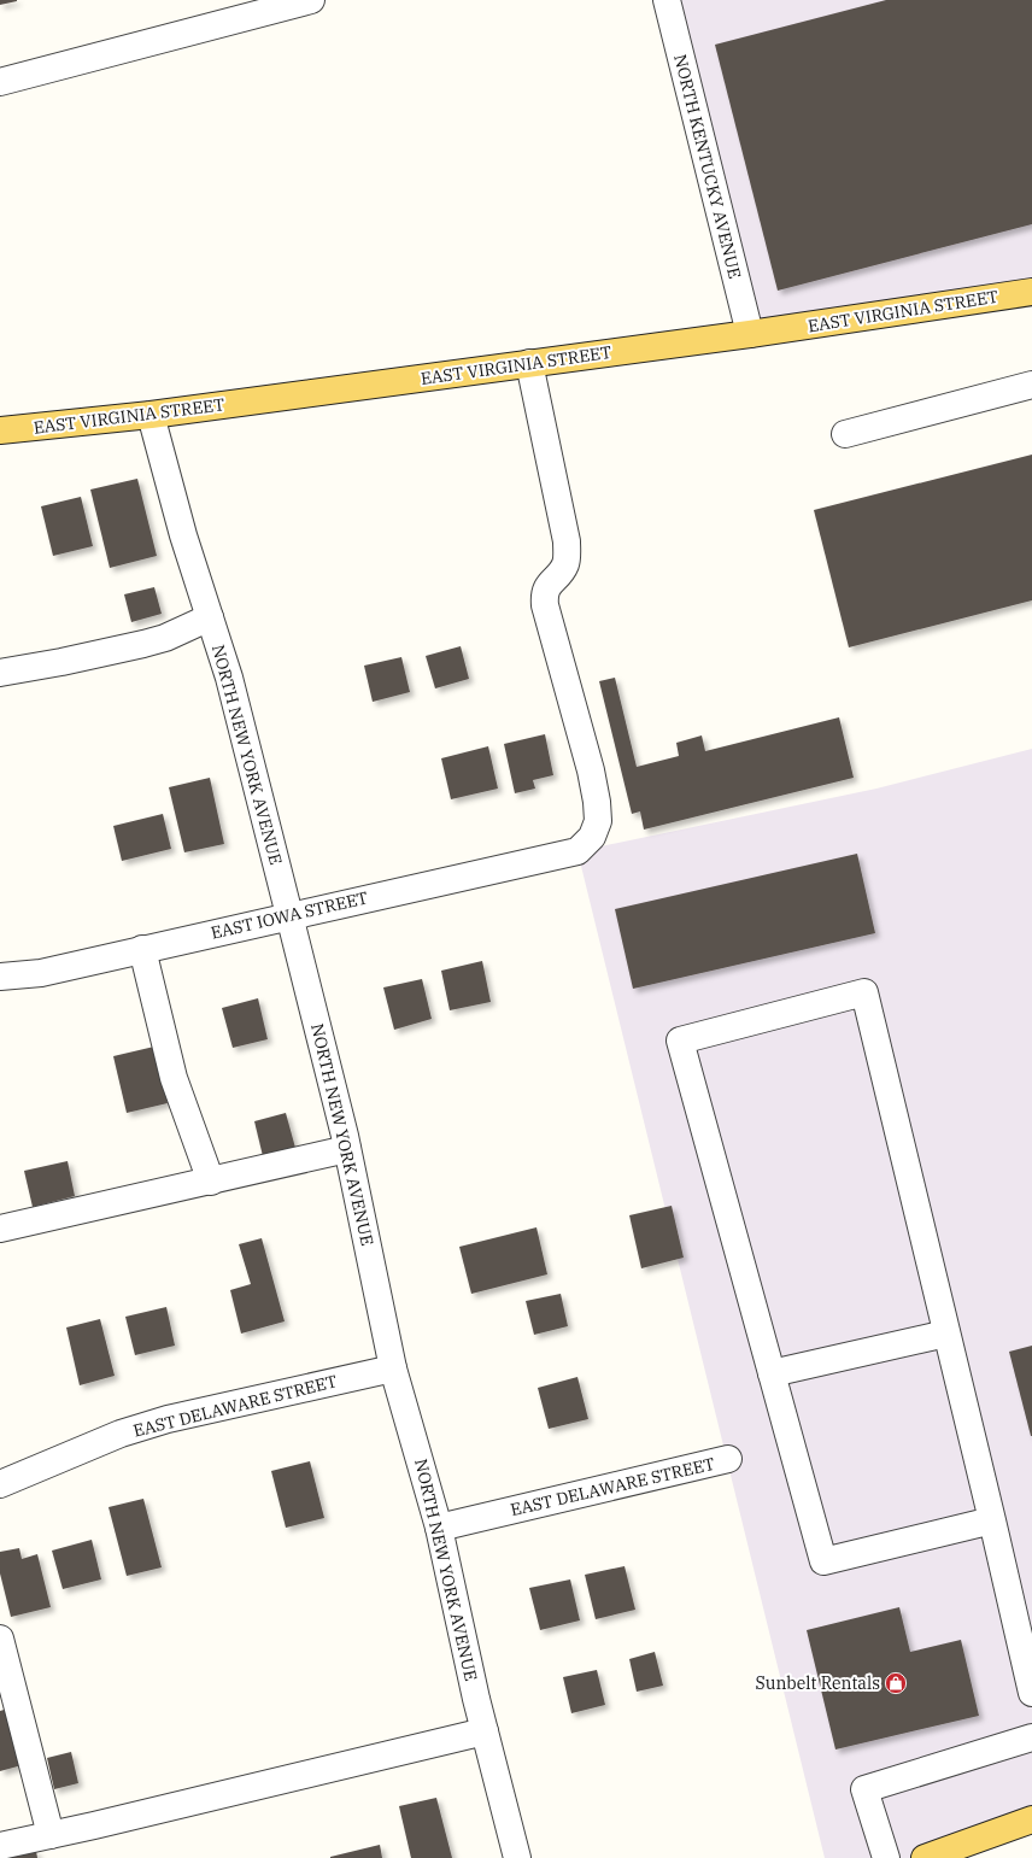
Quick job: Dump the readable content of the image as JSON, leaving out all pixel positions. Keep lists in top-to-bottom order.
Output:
{
  "streets": {
    "main road": ["EAST VIRGINIA STREET"],
    "street": [
      "NORTH KENTUCKY AVENUE",
      "NORTH NEW YORK AVENUE",
      "EAST IOWA STREET",
      "EAST DELAWARE STREET"
    ]
  },
  "crossings": [
    ["NORTH KENTUCKY AVENUE", "EAST VIRGINIA STREET"],
    ["EAST VIRGINIA STREET", "NORTH NEW YORK AVENUE"],
    ["EAST VIRGINIA STREET", "EAST IOWA STREET"],
    ["NORTH NEW YORK AVENUE", "EAST IOWA STREET"],
    ["NORTH NEW YORK AVENUE", "EAST DELAWARE STREET"]
  ],
  "places": {
    "shop": ["Sunbelt Rentals"]
  }
}
